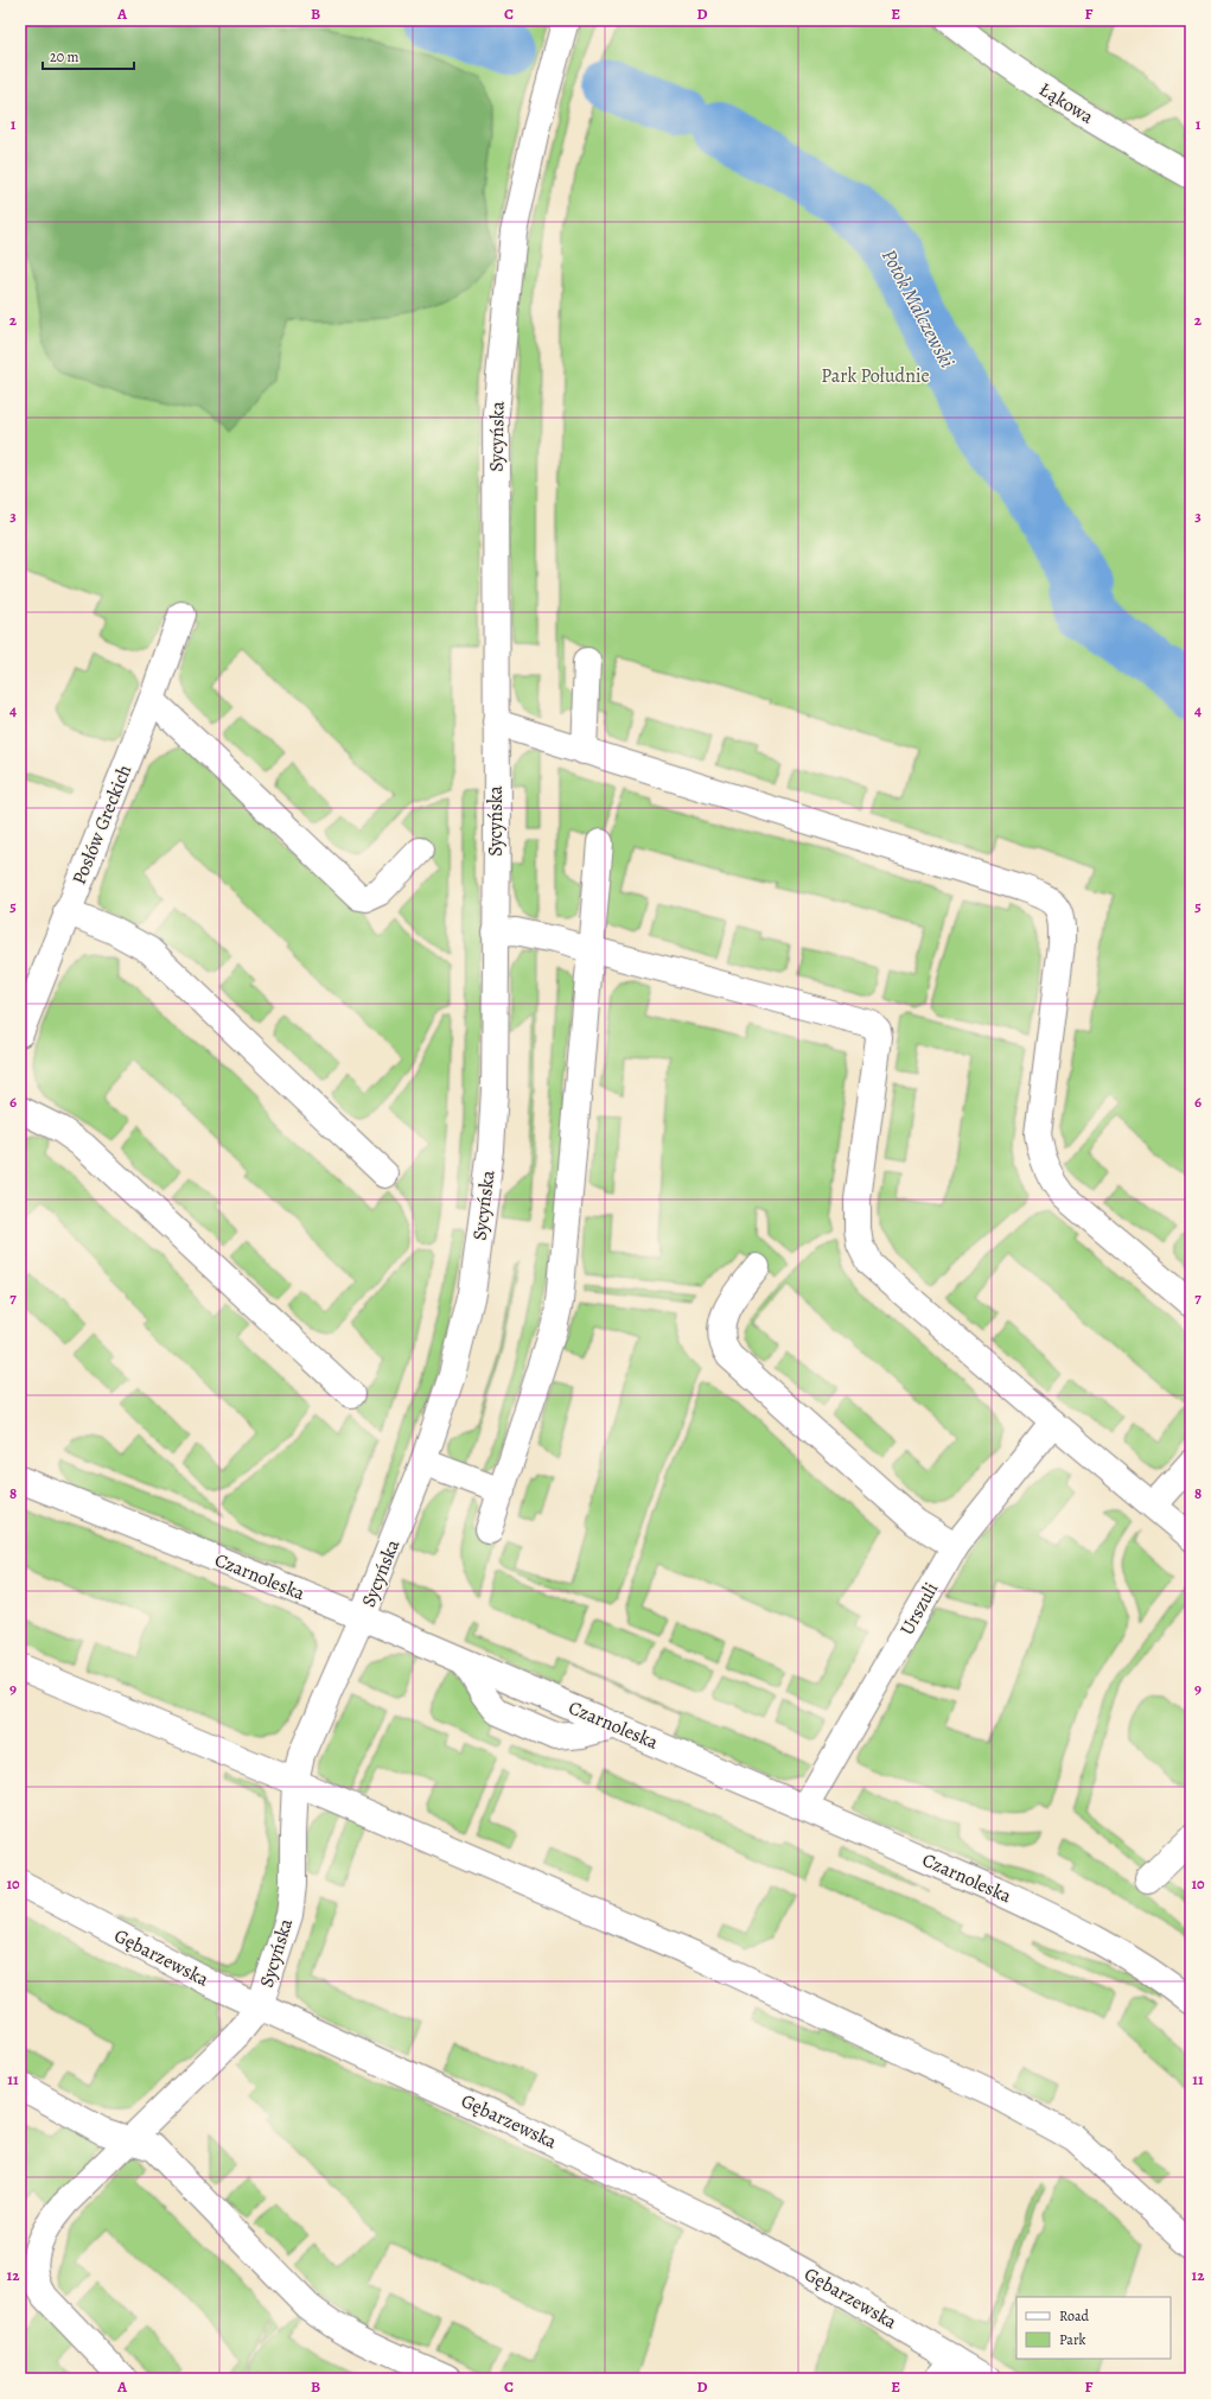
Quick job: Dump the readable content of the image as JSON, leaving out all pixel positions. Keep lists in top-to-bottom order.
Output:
{
  "streets": {
    "street": [
      "Łąkowa",
      "Sycyńska",
      "Posłów Greckich",
      "Czarnoleska",
      "Urszuli",
      "Gębarzewska"
    ]
  },
  "crossings": [
    ["Sycyńska", "Czarnoleska"],
    ["Sycyńska", "Gębarzewska"],
    ["Czarnoleska", "Urszuli"]
  ],
  "water": ["Potok Malczewski"],
  "parks": ["Park Południe"],
  "legend": ["Road", "Park"],
  "scale_bar": "20 m",
  "grid": {
    "columns": [
      "A",
      "B",
      "C",
      "D",
      "E",
      "F"
    ],
    "rows": [
      "1",
      "2",
      "3",
      "4",
      "5",
      "6",
      "7",
      "8",
      "9",
      "10",
      "11",
      "12"
    ]
  }
}
